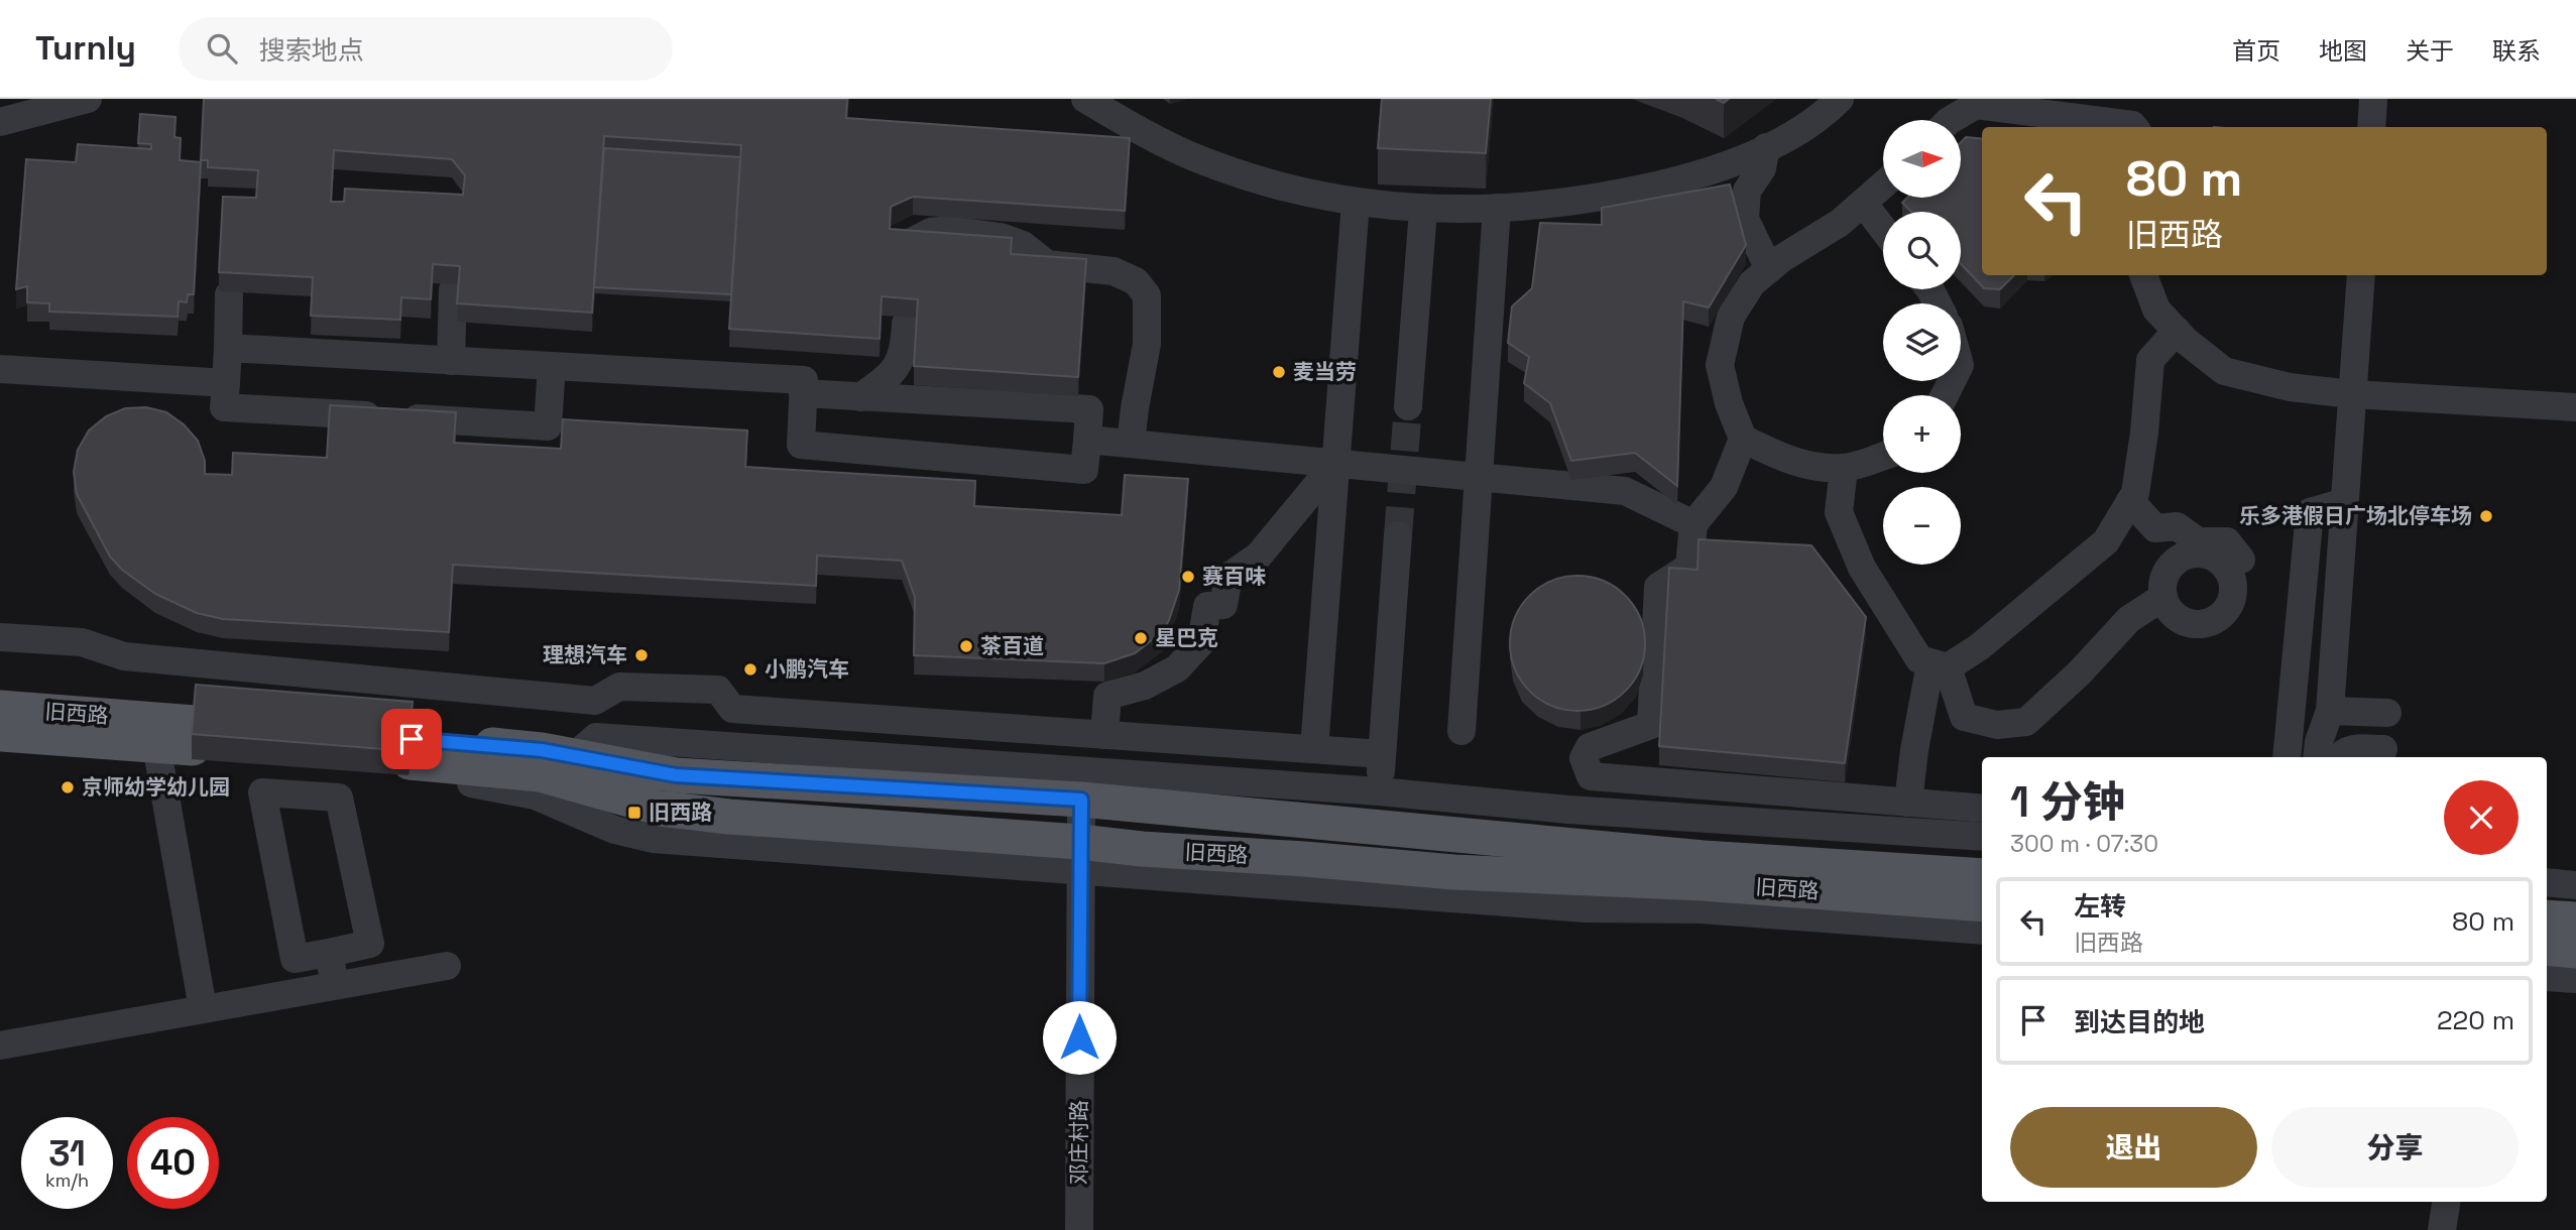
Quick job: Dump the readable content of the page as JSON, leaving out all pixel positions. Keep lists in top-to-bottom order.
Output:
{
  "streets": {
    "main road": ["旧西路"],
    "street": ["邓庄村路"]
  },
  "crossings": [
    ["旧西路", "邓庄村路"]
  ],
  "places": {
    "other": [
      "麦当劳",
      "乐多港假日广场北停车场",
      "赛百味",
      "星巴克",
      "茶百道",
      "理想汽车",
      "小鹏汽车",
      "京师幼学幼儿园"
    ],
    "transit": ["旧西路"]
  },
  "north": "right",
  "page": {
    "header": "Turnly",
    "search": "搜索地点",
    "nav": [
      "首页",
      "地图",
      "关于",
      "联系"
    ],
    "map_buttons": ["+", "−"],
    "turn": ["80 m", "旧西路"],
    "heading": ["1 分钟", "300 m · 07:30"],
    "list": [
      {
        "name": "左转",
        "note": "旧西路",
        "value": "80 m"
      },
      {
        "name": "到达目的地",
        "value": "220 m"
      }
    ],
    "buttons": ["退出", "分享"],
    "speed": "31 km/h",
    "limit": "40"
  }
}
